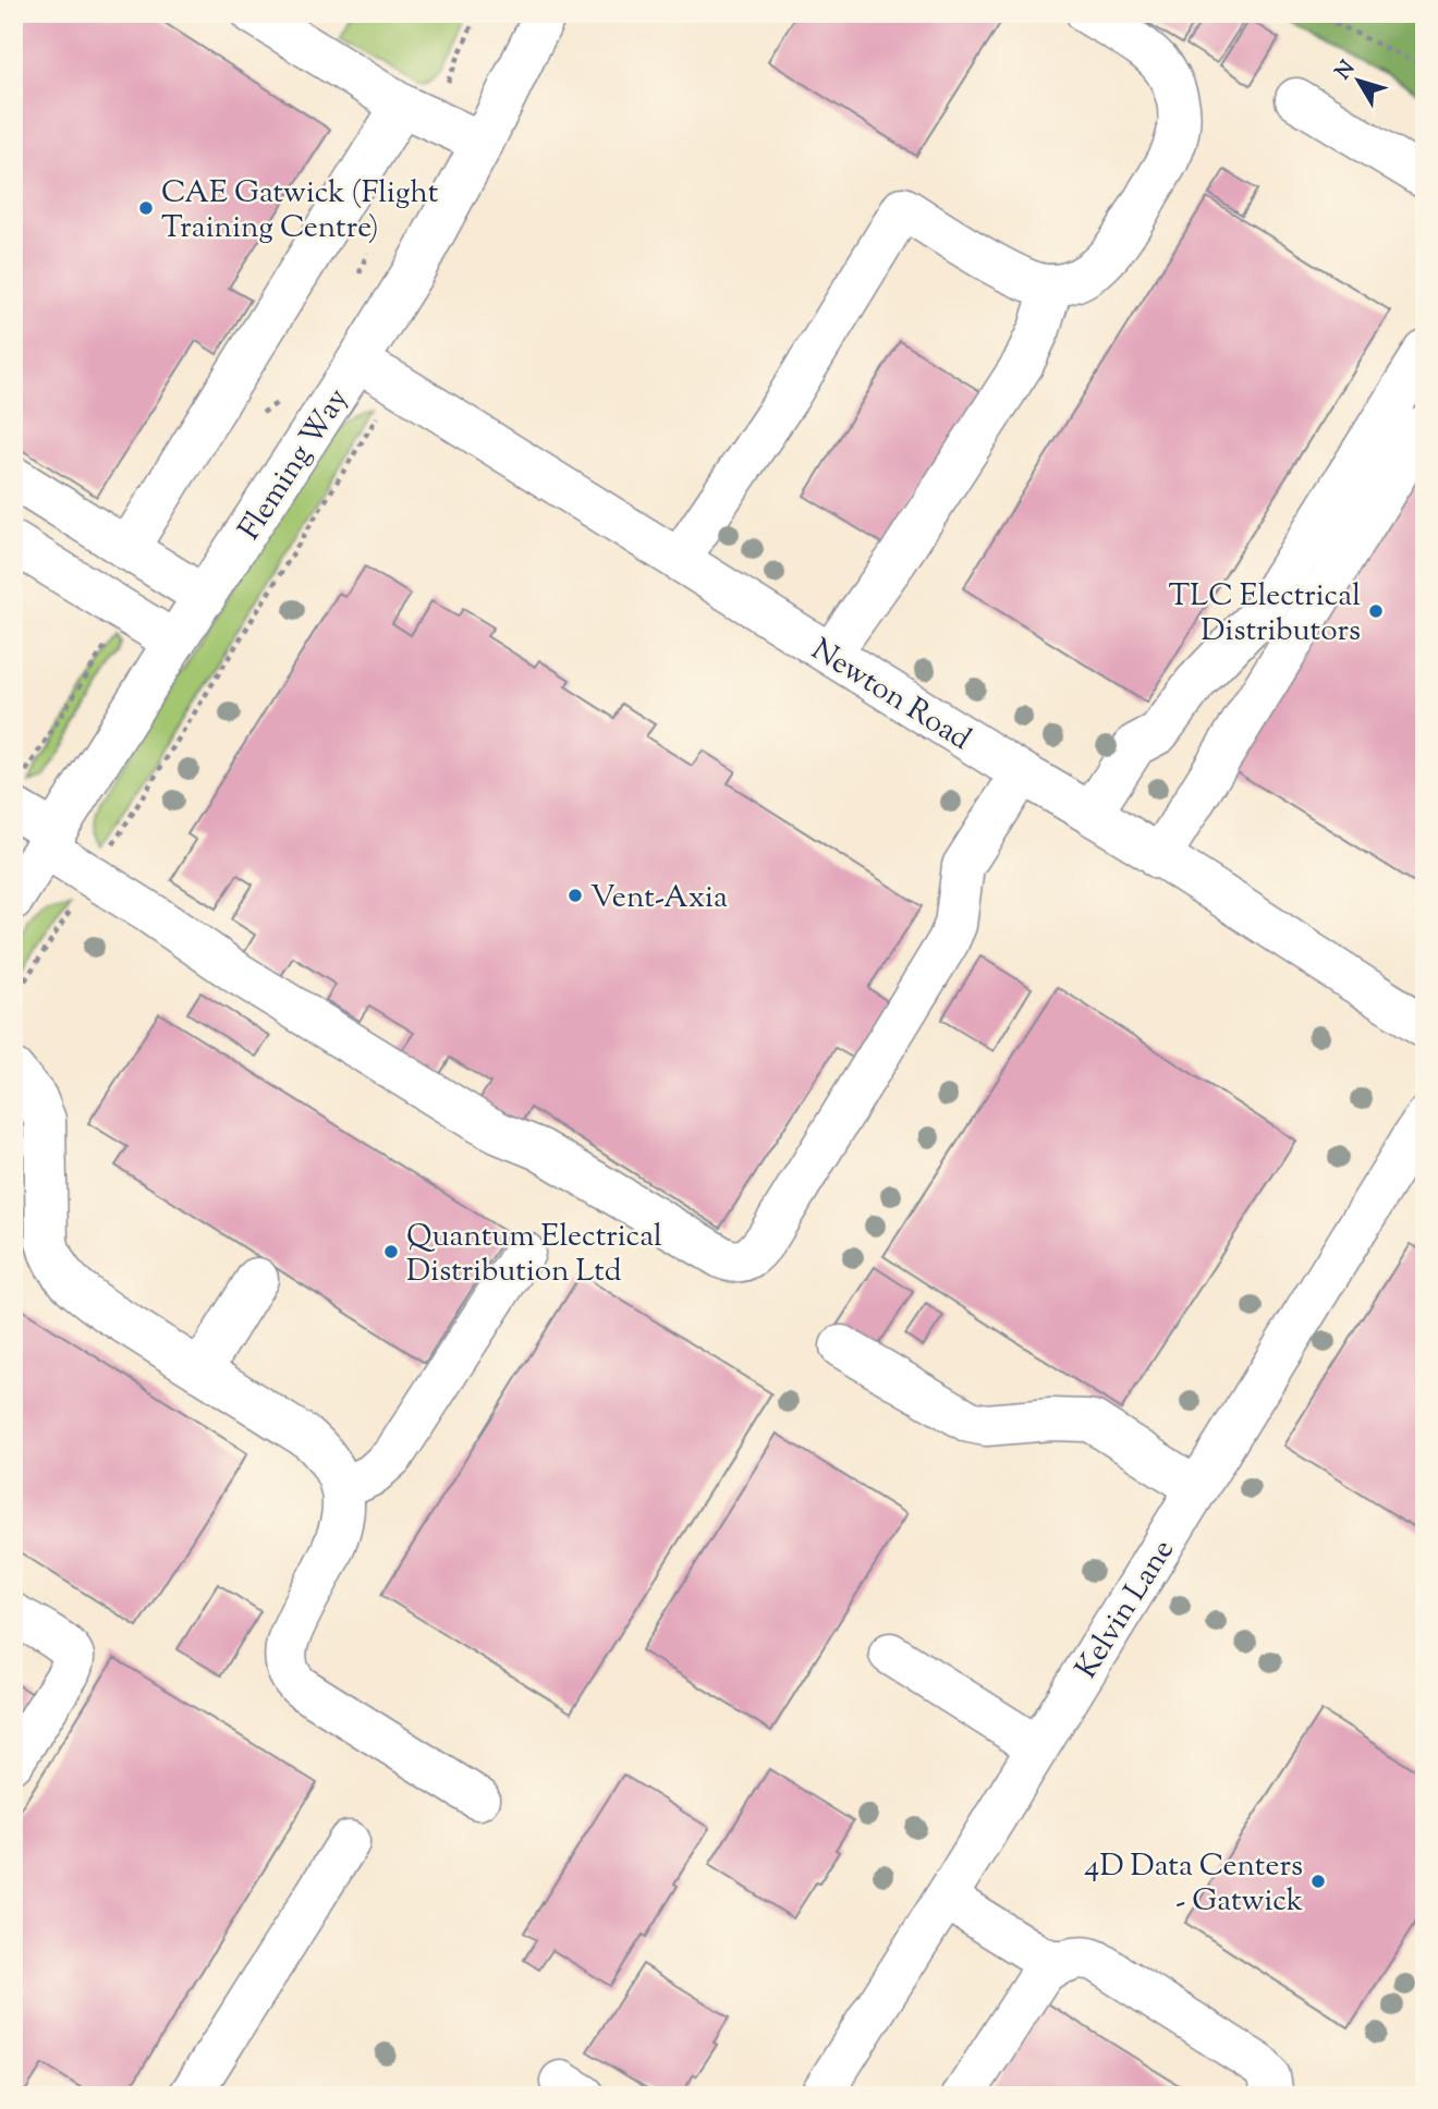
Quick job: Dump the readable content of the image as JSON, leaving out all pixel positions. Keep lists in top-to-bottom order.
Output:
{
  "streets": {
    "street": ["Fleming Way", "Newton Road", "Kelvin Lane"]
  },
  "crossings": [
    ["Fleming Way", "Newton Road"]
  ],
  "places": [
    "CAE Gatwick (Flight Training Centre)",
    "TLC Electrical Distributors",
    "Vent-Axia",
    "Quantum Electrical Distribution Ltd",
    "4D Data Centers - Gatwick"
  ],
  "north": "top left"
}
